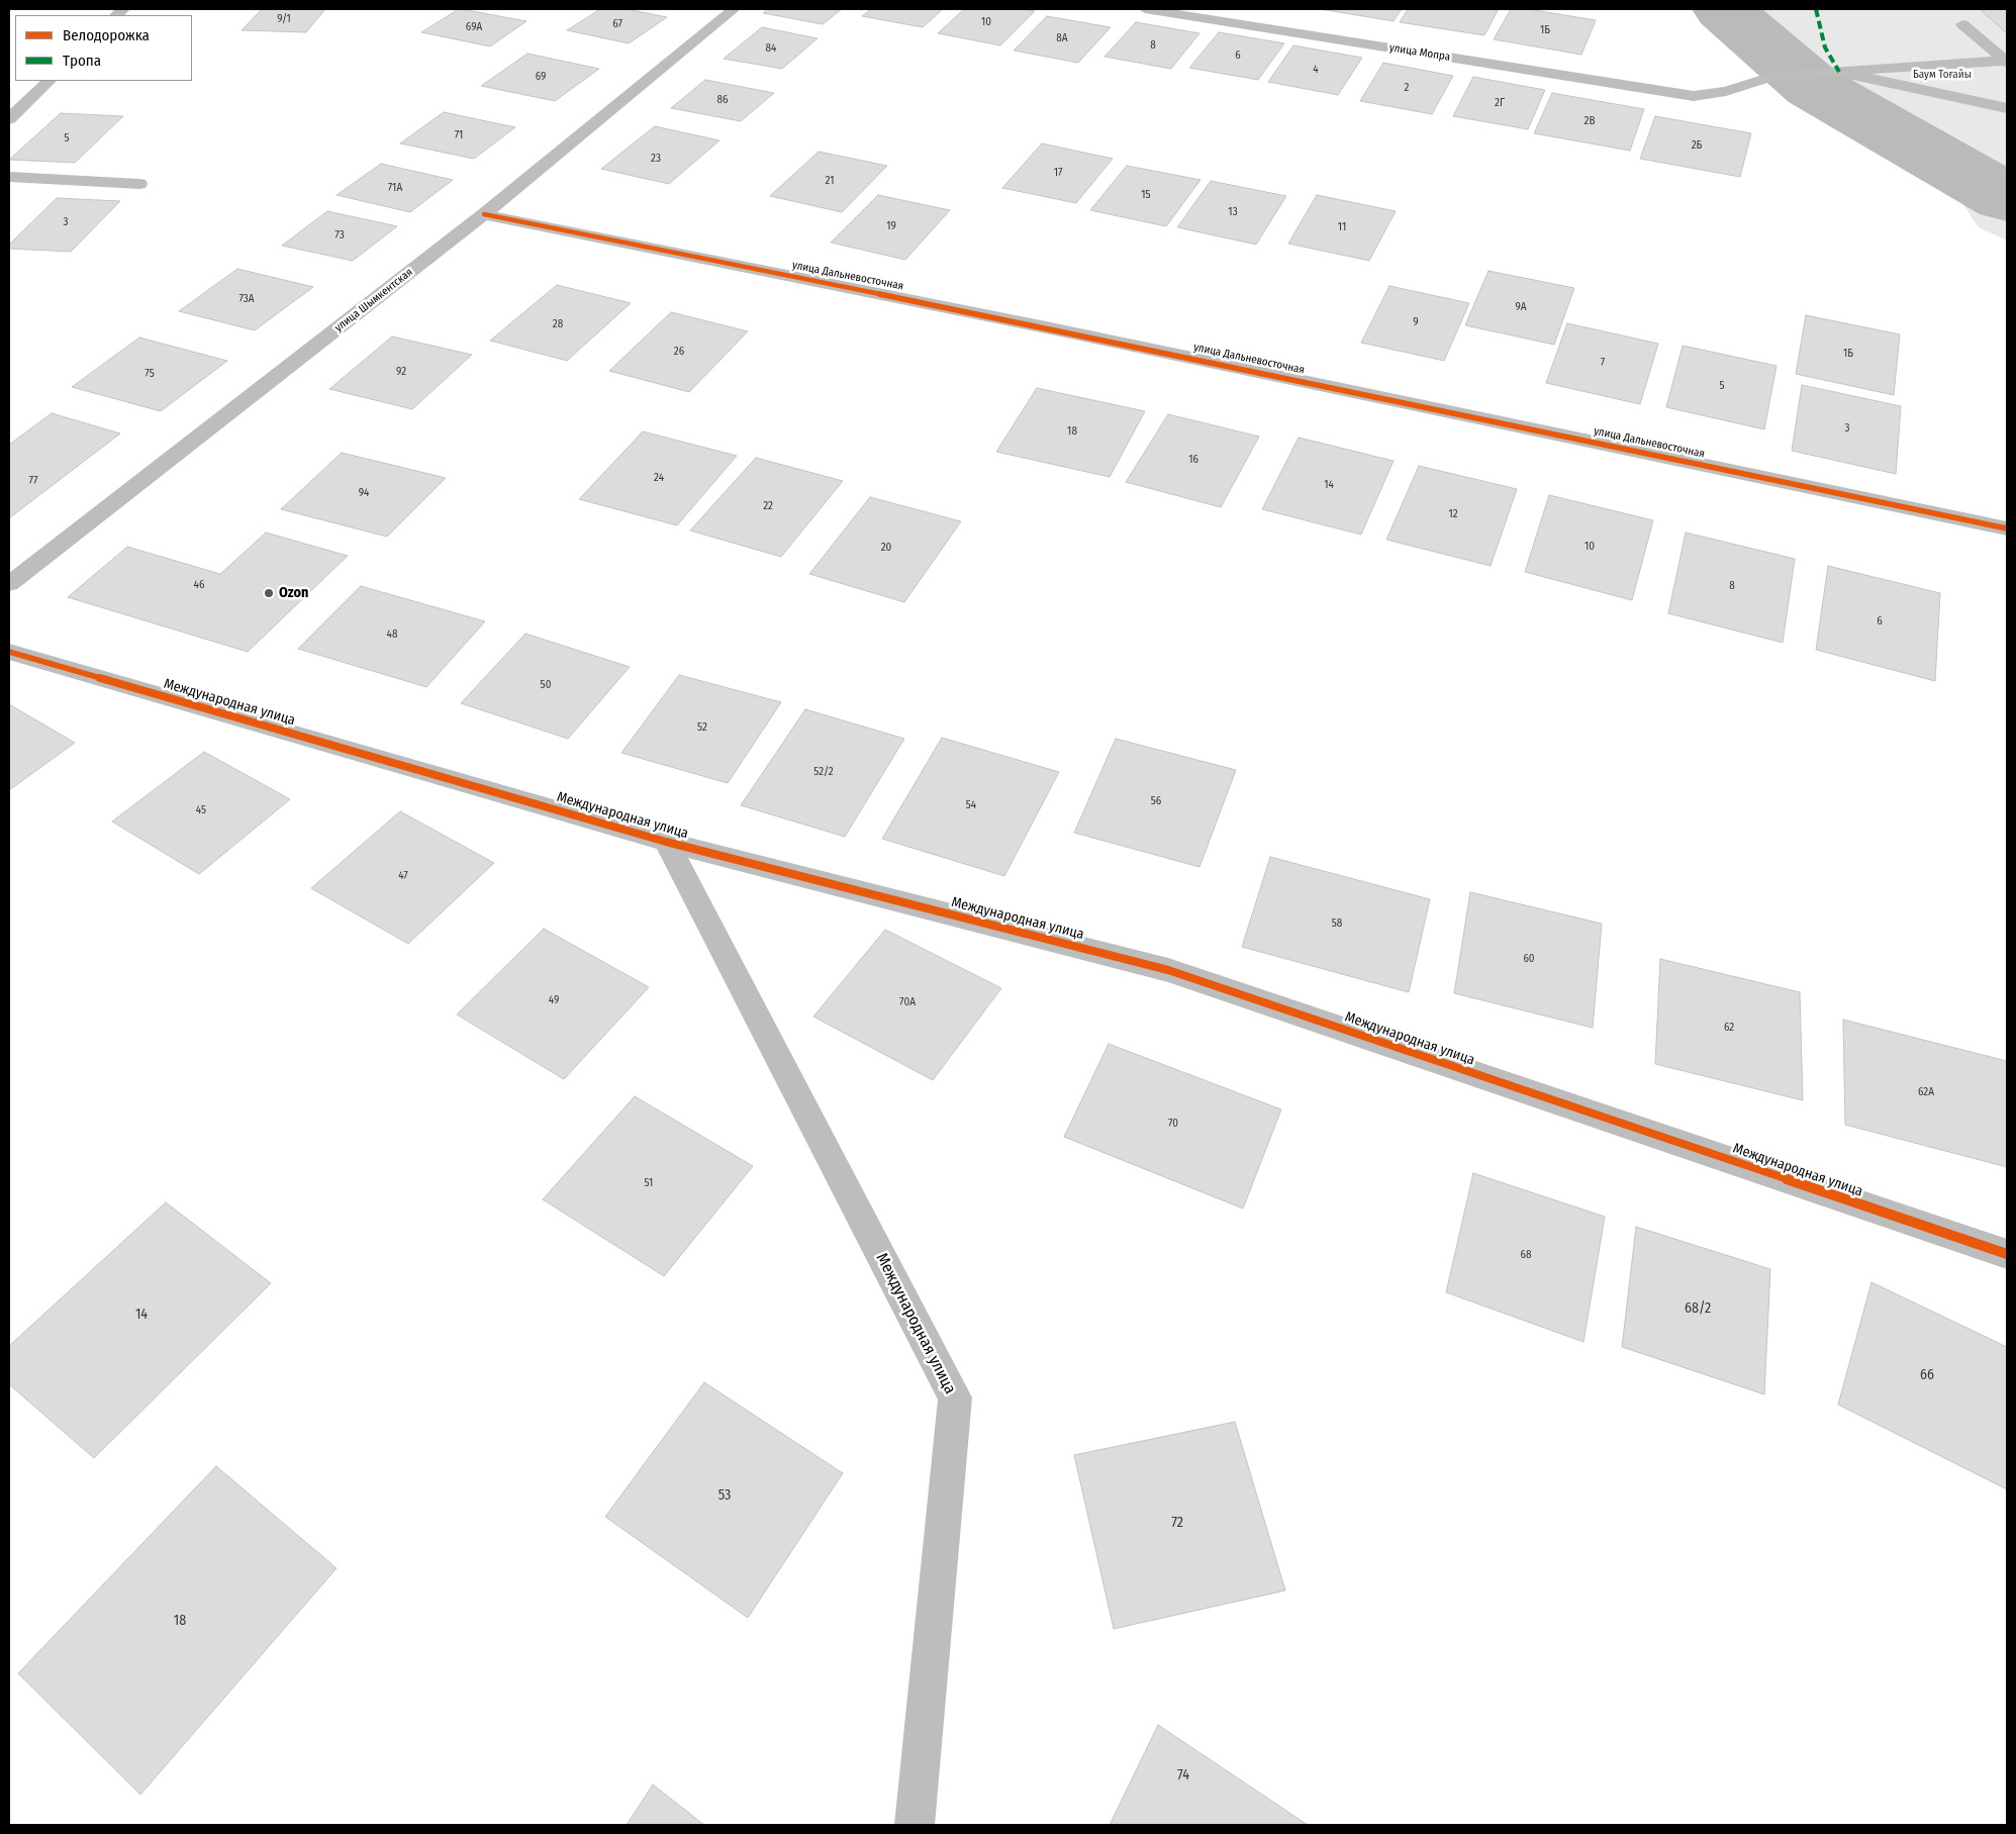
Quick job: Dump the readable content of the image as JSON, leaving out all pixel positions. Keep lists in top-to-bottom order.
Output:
{
  "streets": {
    "street": [
      "улица Мопра",
      "улица Дальневосточная",
      "улица Шымкентская",
      "Международная улица"
    ]
  },
  "crossings": [
    ["улица Дальневосточная", "улица Шымкентская"]
  ],
  "parks": ["Баум Тоғайы"],
  "places": ["Ozon"],
  "house_numbers": [
    "9/1",
    "10",
    "67",
    "69А",
    "1Б",
    "8А",
    "8",
    "84",
    "6",
    "4",
    "69",
    "2",
    "86",
    "2Г",
    "2В",
    "71",
    "5",
    "2Б",
    "23",
    "17",
    "21",
    "71А",
    "15",
    "13",
    "3",
    "19",
    "11",
    "73",
    "73А",
    "9А",
    "9",
    "28",
    "26",
    "1Б",
    "7",
    "92",
    "75",
    "5",
    "3",
    "18",
    "16",
    "24",
    "77",
    "14",
    "94",
    "22",
    "12",
    "10",
    "20",
    "46",
    "8",
    "6",
    "48",
    "50",
    "52",
    "52/2",
    "56",
    "54",
    "45",
    "47",
    "58",
    "60",
    "49",
    "70А",
    "62",
    "62А",
    "70",
    "51",
    "68",
    "68/2",
    "14",
    "66",
    "53",
    "72",
    "18",
    "74"
  ],
  "legend": ["Велодорожка", "Тропа"]
}
